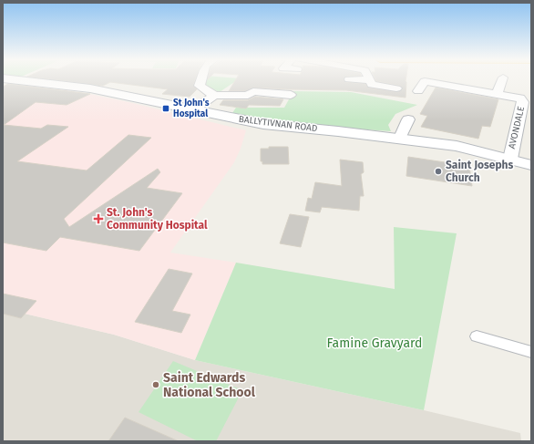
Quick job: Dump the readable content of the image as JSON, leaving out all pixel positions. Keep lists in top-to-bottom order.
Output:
{
  "streets": {
    "street": ["BALLYTIVNAN ROAD", "AVONDALE"]
  },
  "crossings": [
    ["BALLYTIVNAN ROAD", "AVONDALE"]
  ],
  "parks": ["Famine Gravyard"],
  "places": {
    "transit": ["St John's Hospital"],
    "other": ["Saint Josephs Church", "Saint Edwards National School"],
    "health": ["St. John's Community Hospital"]
  }
}
